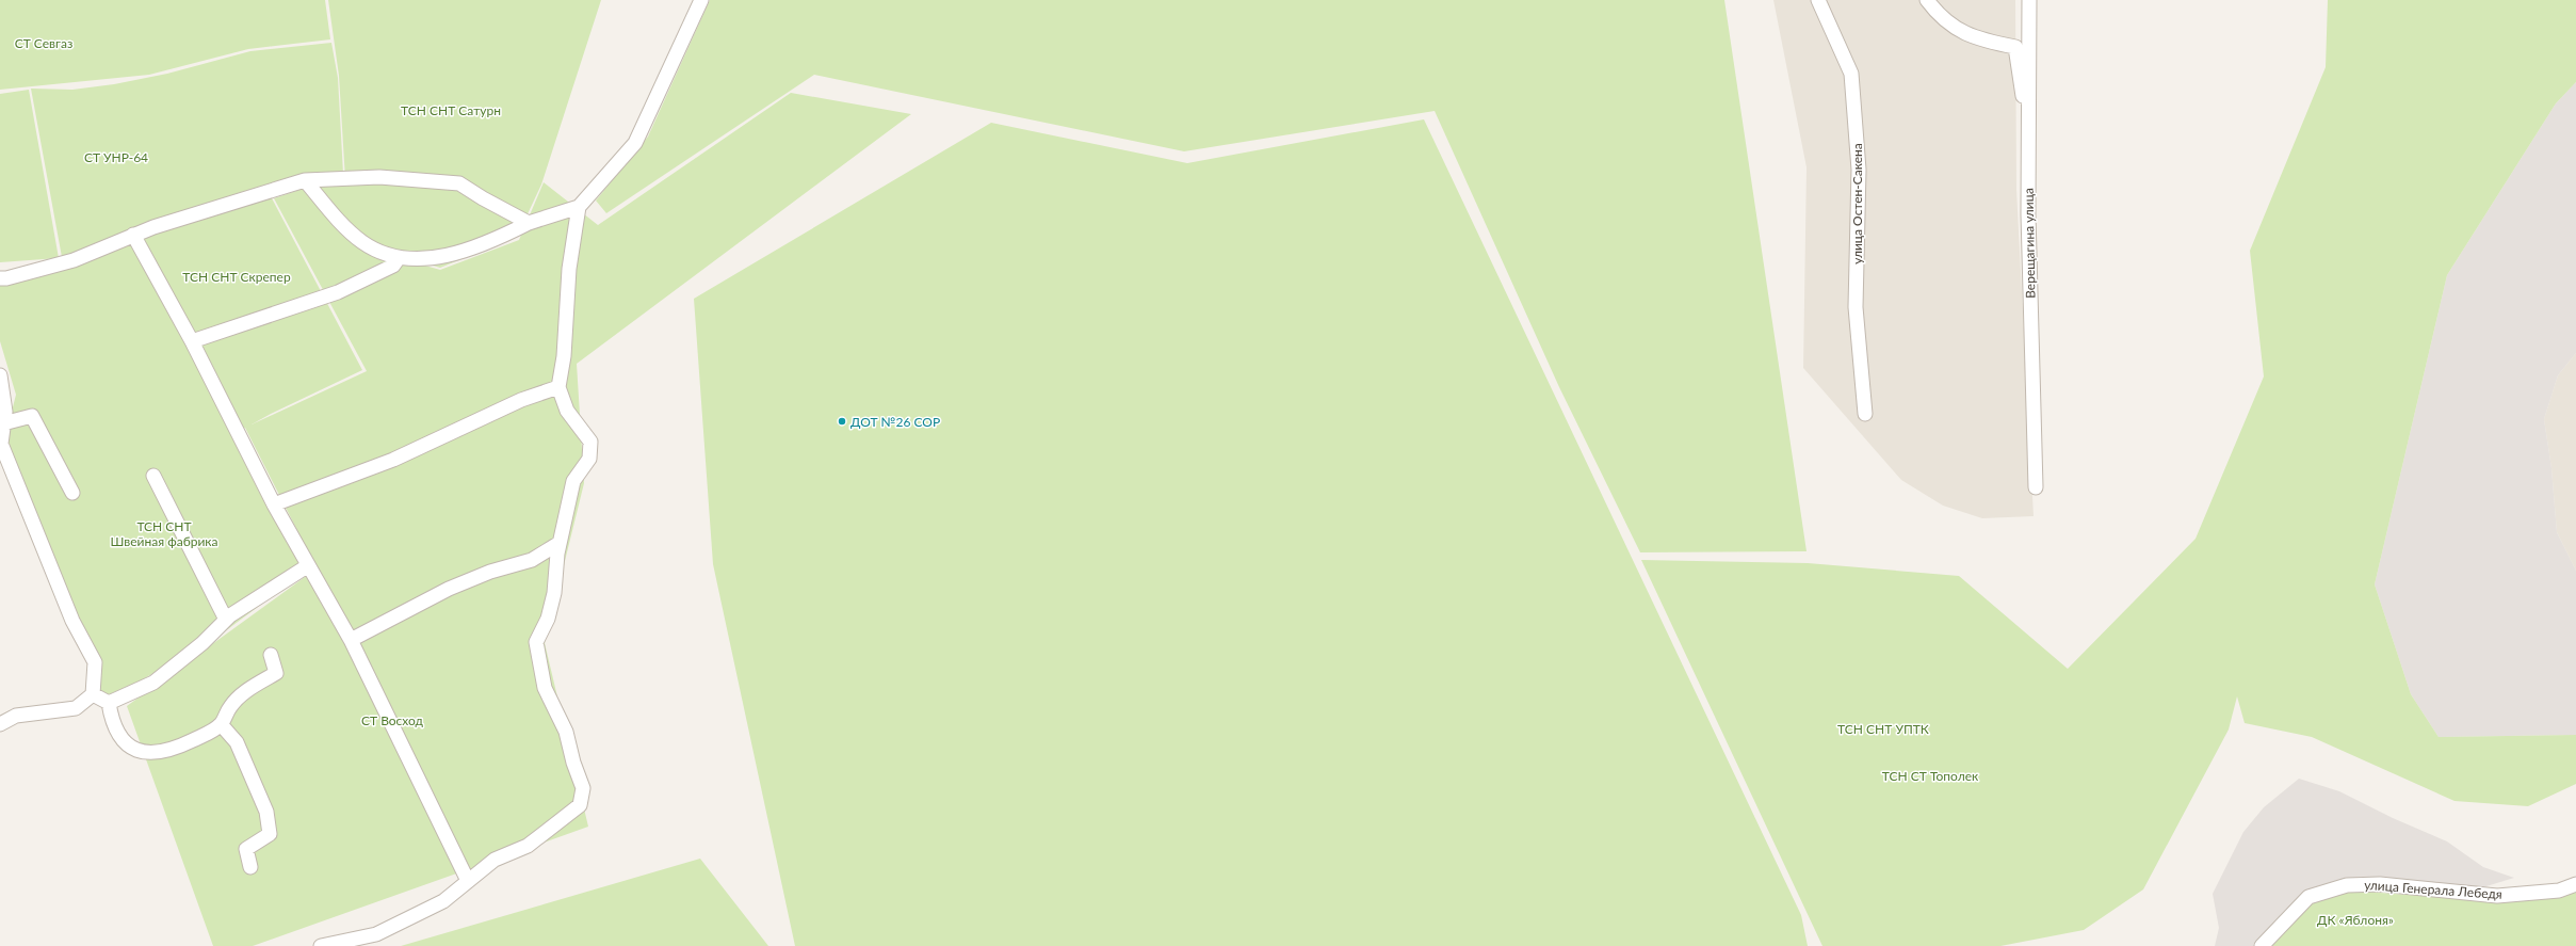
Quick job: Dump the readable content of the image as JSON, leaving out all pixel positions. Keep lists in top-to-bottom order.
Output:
{
  "streets": {
    "street": ["улица Остен-Сакена", "Верещагина улица", "улица Генерала Лебедя"]
  },
  "parks": [
    "СТ Севгаз",
    "ТСН СНТ Сатурн",
    "СТ УНР-64",
    "ТСН СНТ Скрепер",
    "ТСН СНТ Швейная фабрика",
    "СТ Восход",
    "ТСН СНТ УПТК",
    "ТСН СТ Тополек",
    "ДК «Яблоня»"
  ],
  "places": ["ДОТ №26 СОР"]
}
